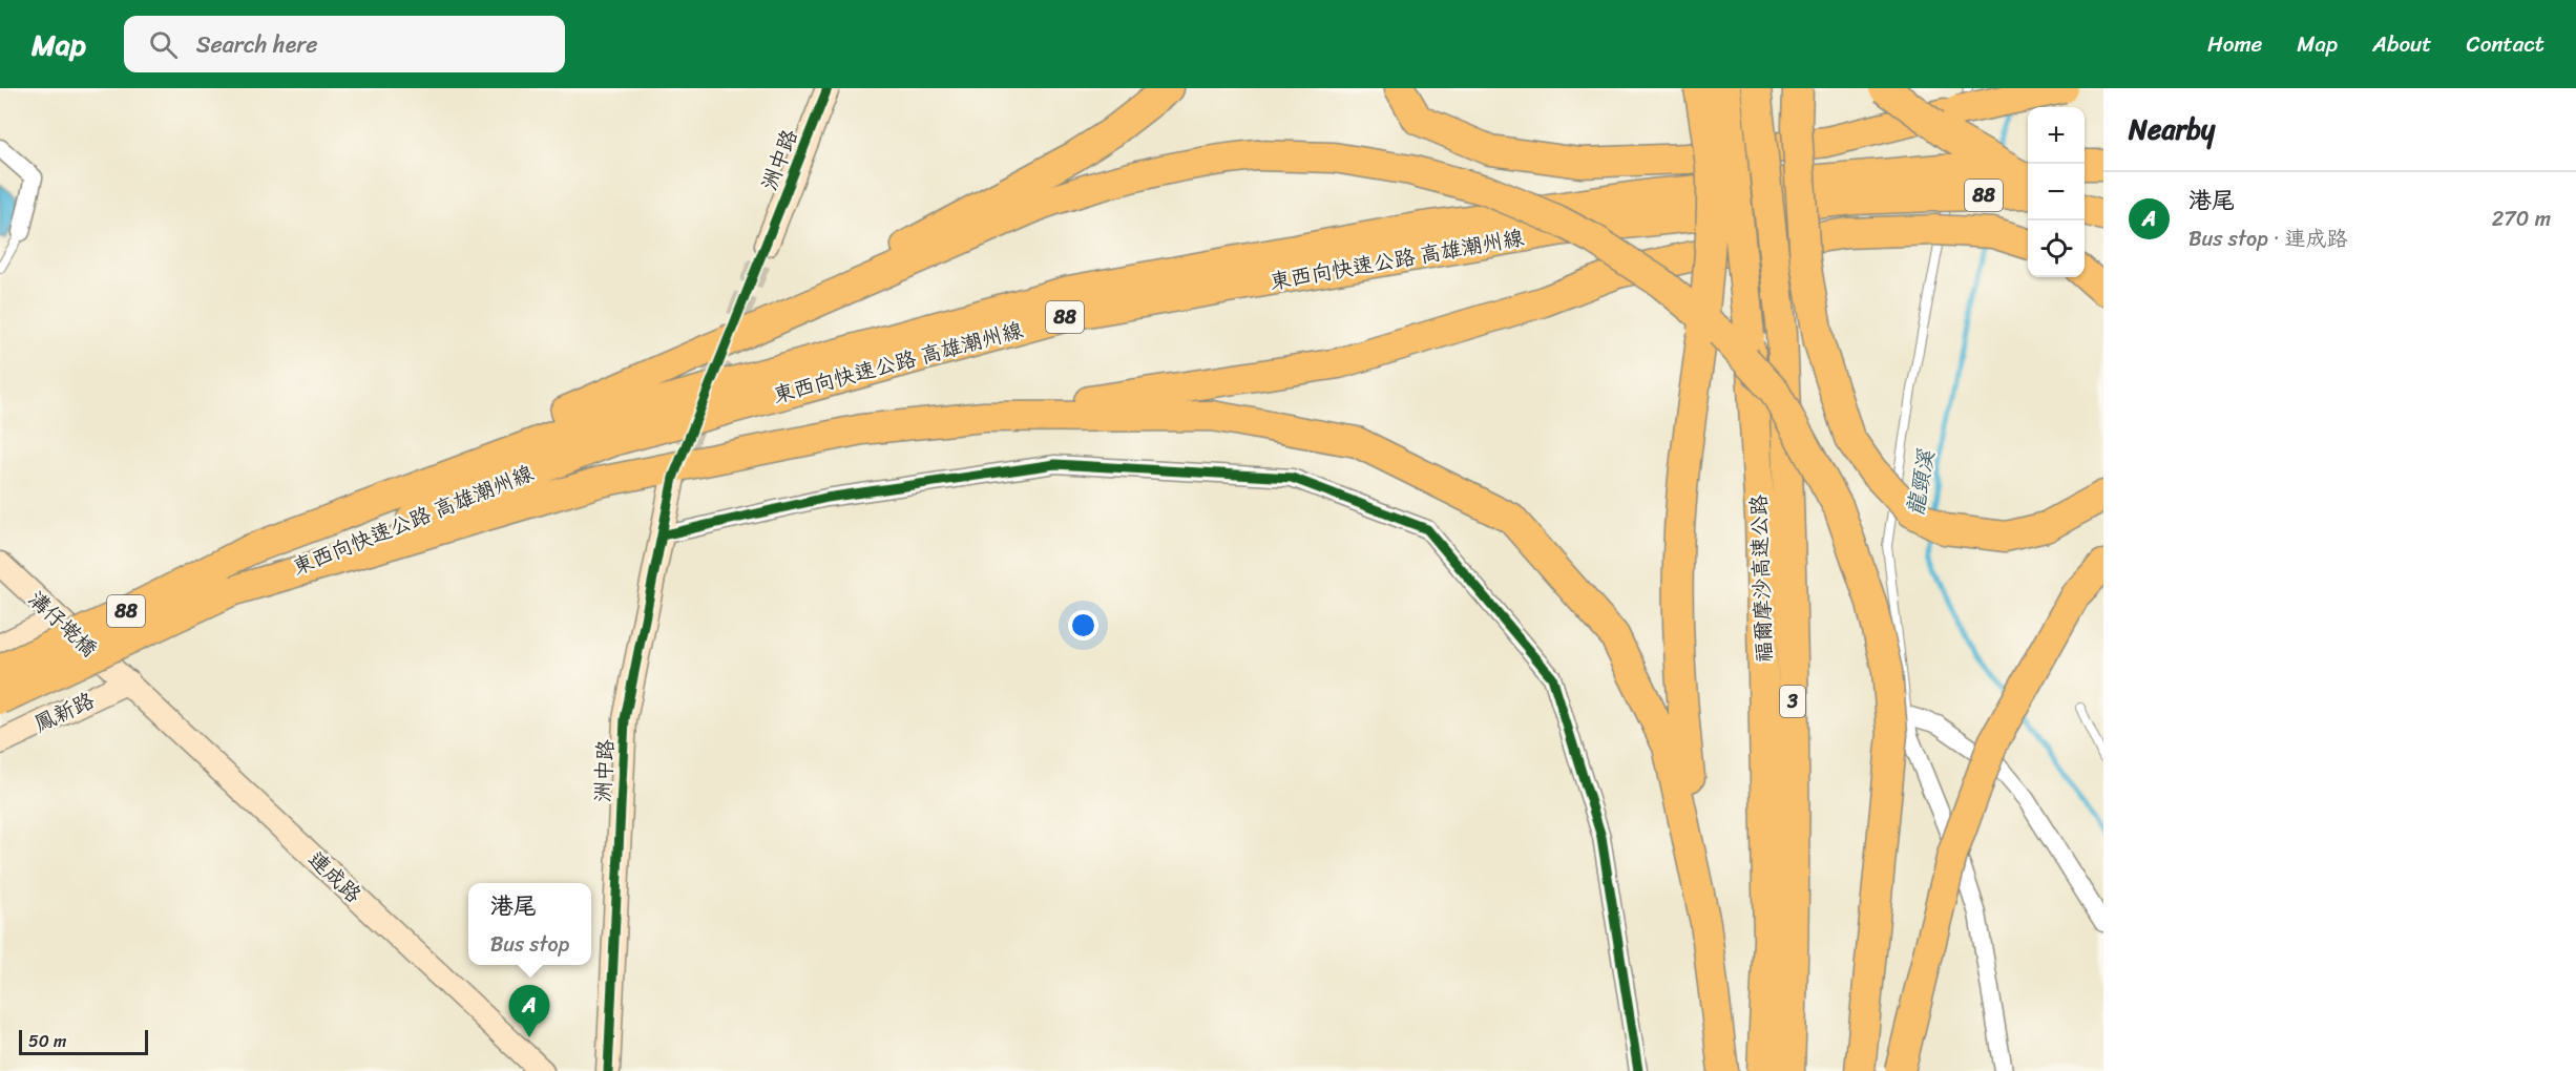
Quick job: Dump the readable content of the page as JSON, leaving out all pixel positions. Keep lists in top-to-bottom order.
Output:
{
  "streets": {
    "highway": [
      "88",
      "東西向快速公路 高雄潮州線",
      "福爾摩沙高速公路",
      "3"
    ],
    "main road": [
      "洲中路",
      "溝仔墘橋",
      "鳳新路",
      "連成路"
    ]
  },
  "crossings": [
    ["溝仔墘橋", "鳳新路"],
    ["溝仔墘橋", "連成路"],
    ["鳳新路", "連成路"]
  ],
  "water": ["龍頸溪"],
  "scale_bar": "50 m",
  "page": {
    "header": "Map",
    "search": "Search here",
    "nav": [
      "Home",
      "Map",
      "About",
      "Contact"
    ],
    "heading": "Nearby",
    "map_buttons": ["+", "−"],
    "list": [
      {
        "mark": "A",
        "name": "港尾",
        "note": "Bus stop · 連成路",
        "value": "270 m"
      }
    ],
    "popup": ["港尾", "Bus stop"],
    "pins": "A",
    "scale": "50 m"
  }
}
